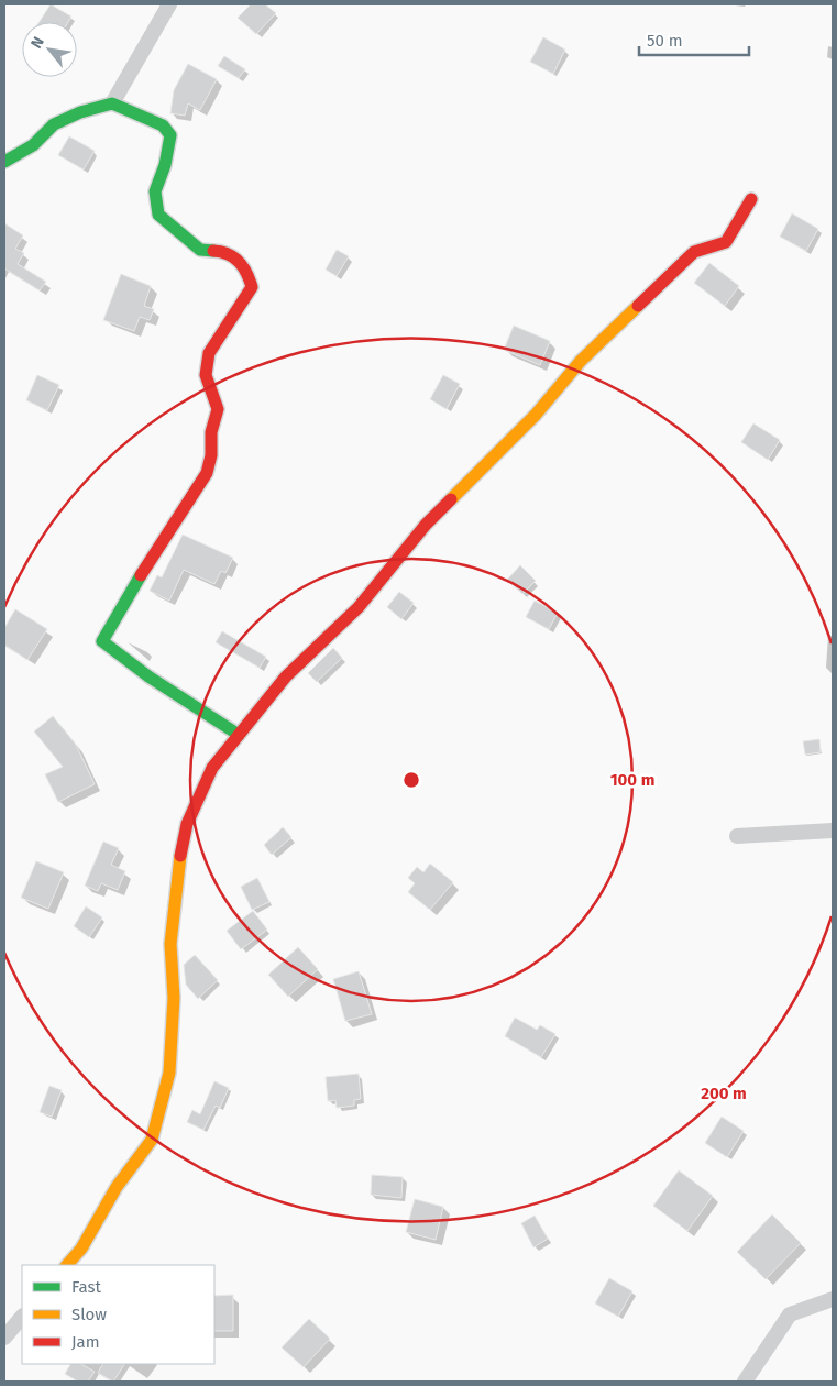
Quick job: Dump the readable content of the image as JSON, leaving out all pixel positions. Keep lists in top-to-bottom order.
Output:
{
  "legend": ["Fast", "Slow", "Jam"],
  "scale_bar": "50 m",
  "north": "top left",
  "rings": ["100 m", "200 m"]
}
